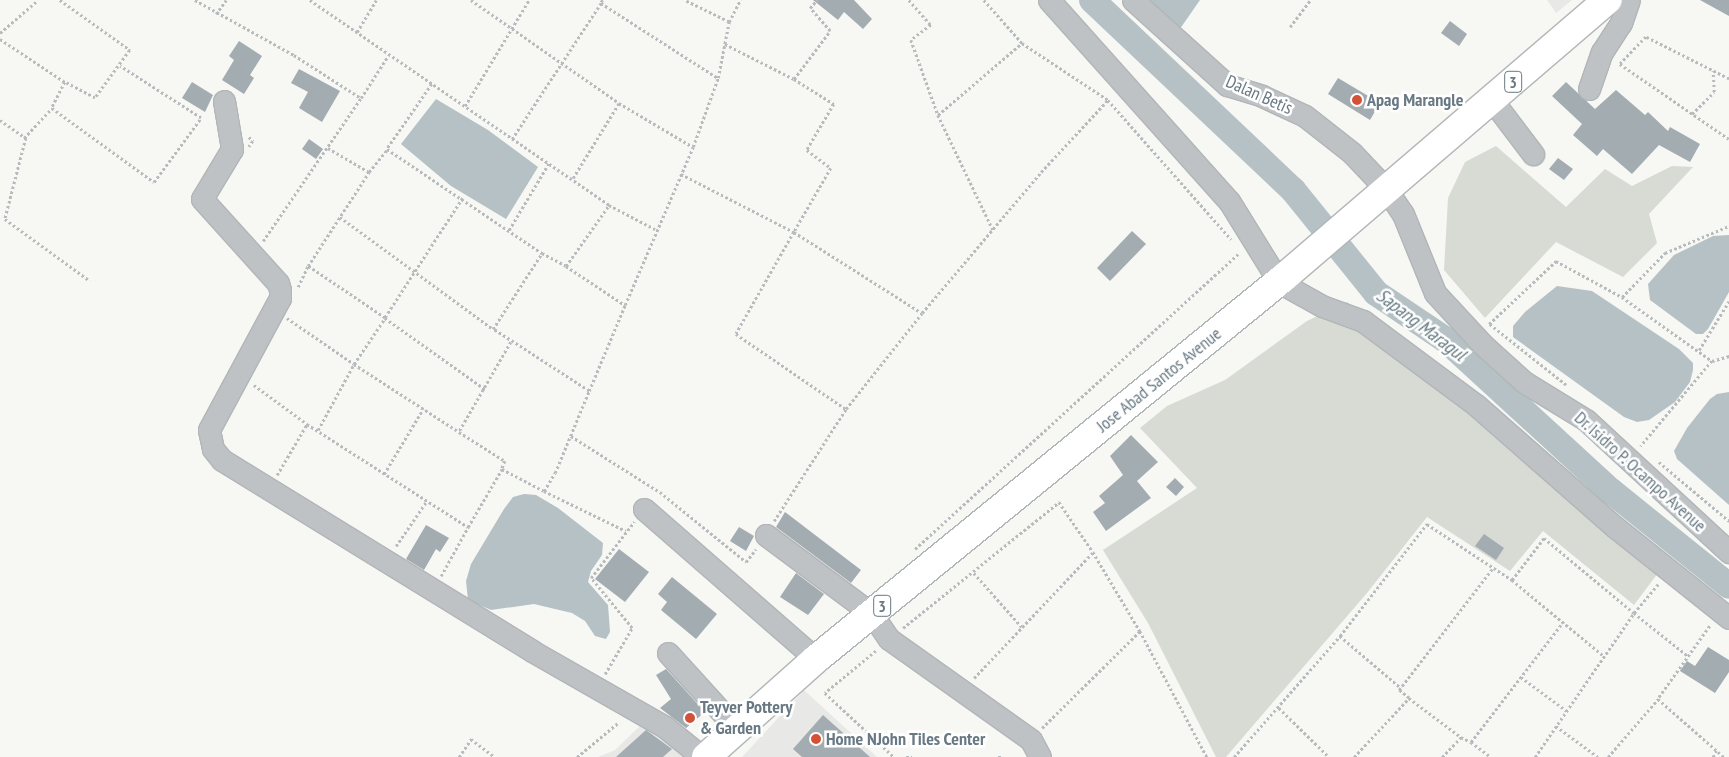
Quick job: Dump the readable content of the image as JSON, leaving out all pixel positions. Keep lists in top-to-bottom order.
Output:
{
  "streets": {
    "highway": ["3", "Jose Abad Santos Avenue"],
    "street": ["Dalan Betis", "Dr. Isidro P. Ocampo Avenue"]
  },
  "crossings": [
    ["Dalan Betis", "Jose Abad Santos Avenue"],
    ["Dalan Betis", "Dr. Isidro P. Ocampo Avenue"],
    ["Jose Abad Santos Avenue", "Dr. Isidro P. Ocampo Avenue"]
  ],
  "water": ["Sapang Maragul"],
  "places": ["Apag Marangle", "Teyver Pottery & Garden", "Home NJohn Tiles Center"]
}
